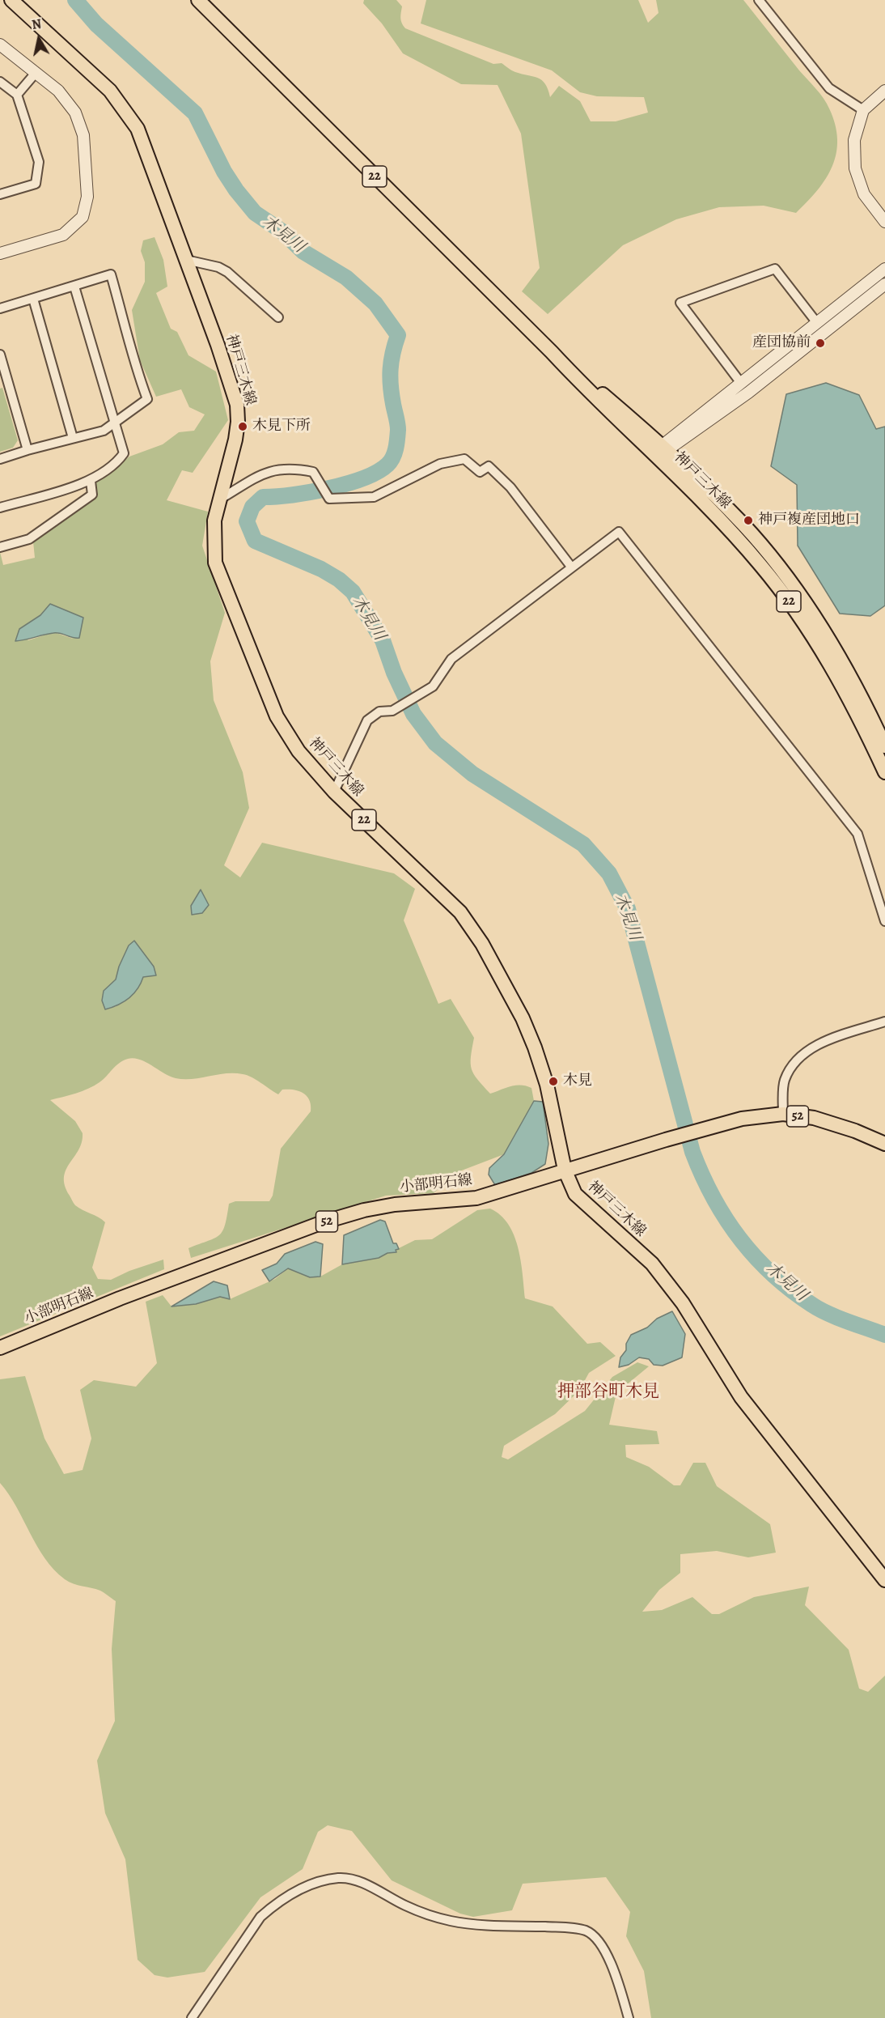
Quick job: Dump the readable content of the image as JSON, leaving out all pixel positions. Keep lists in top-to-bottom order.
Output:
{
  "streets": {
    "main road": [
      "22",
      "神戸三木線",
      "52",
      "小部明石線"
    ]
  },
  "crossings": [
    ["神戸三木線", "小部明石線"]
  ],
  "districts": ["押部谷町木見"],
  "water": ["木見川"],
  "places": [
    "産団協前",
    "木見下所",
    "神戸複産団地口",
    "木見"
  ],
  "north": "top"
}
